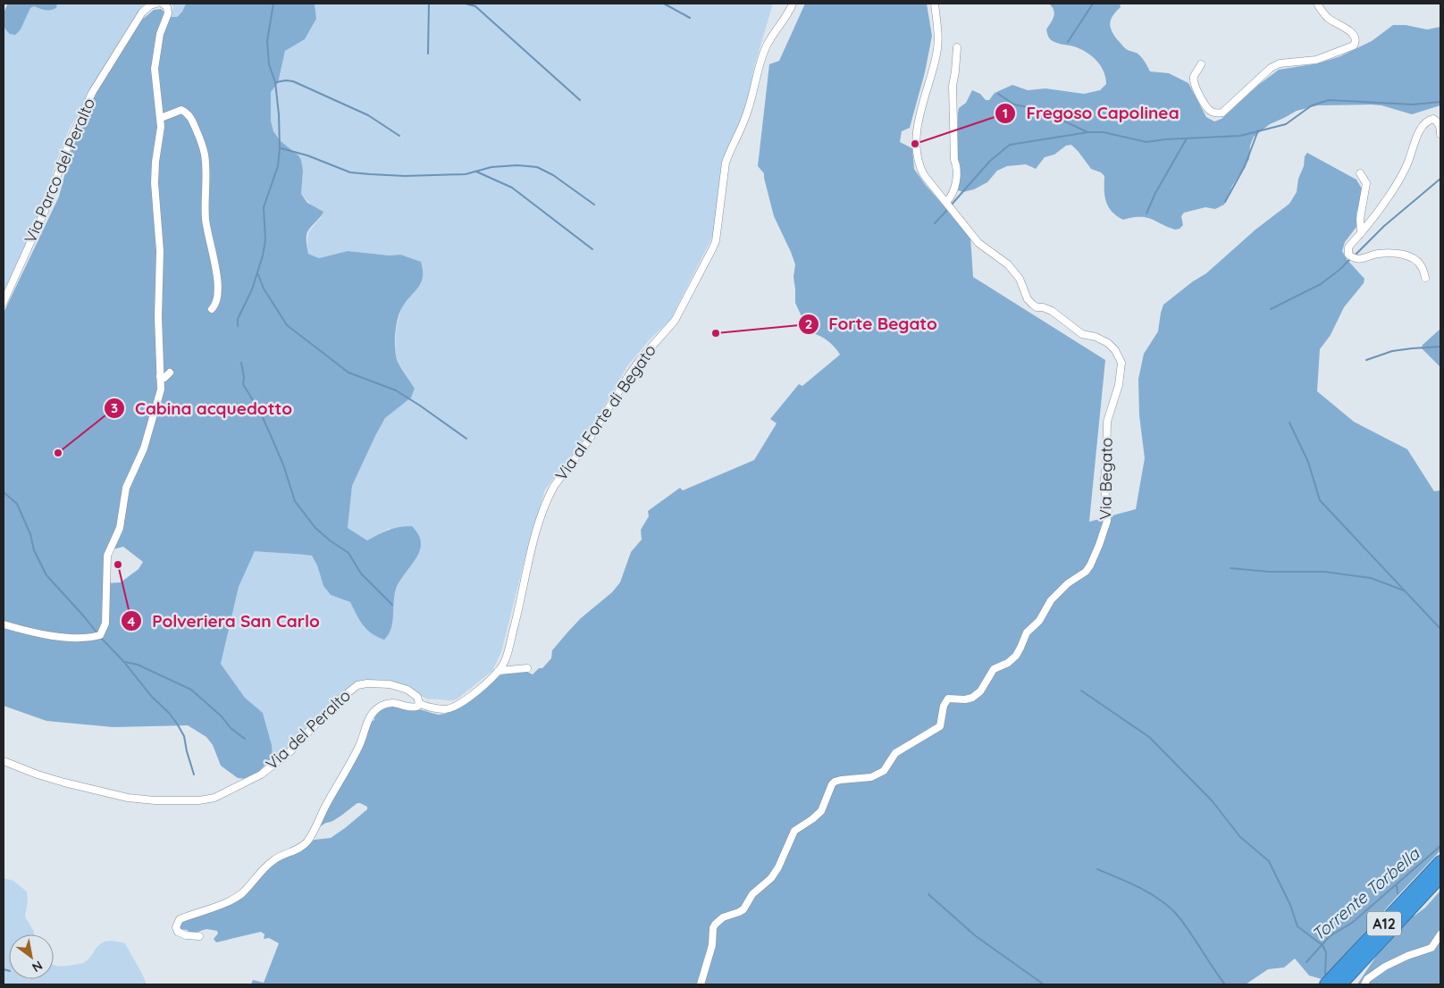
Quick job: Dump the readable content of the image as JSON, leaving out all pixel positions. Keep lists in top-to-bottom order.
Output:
{
  "streets": {
    "highway": ["A12"],
    "street": [
      "Via Parco del Peralto",
      "Via al Forte di Begato",
      "Via Begato",
      "Via del Peralto"
    ]
  },
  "crossings": [
    ["Via al Forte di Begato", "Via del Peralto"]
  ],
  "water": ["Torrente Torbella"],
  "places": [
    "Fregoso Capolinea",
    "Forte Begato",
    "Cabina acquedotto",
    "Polveriera San Carlo"
  ],
  "north": "bottom right"
}
